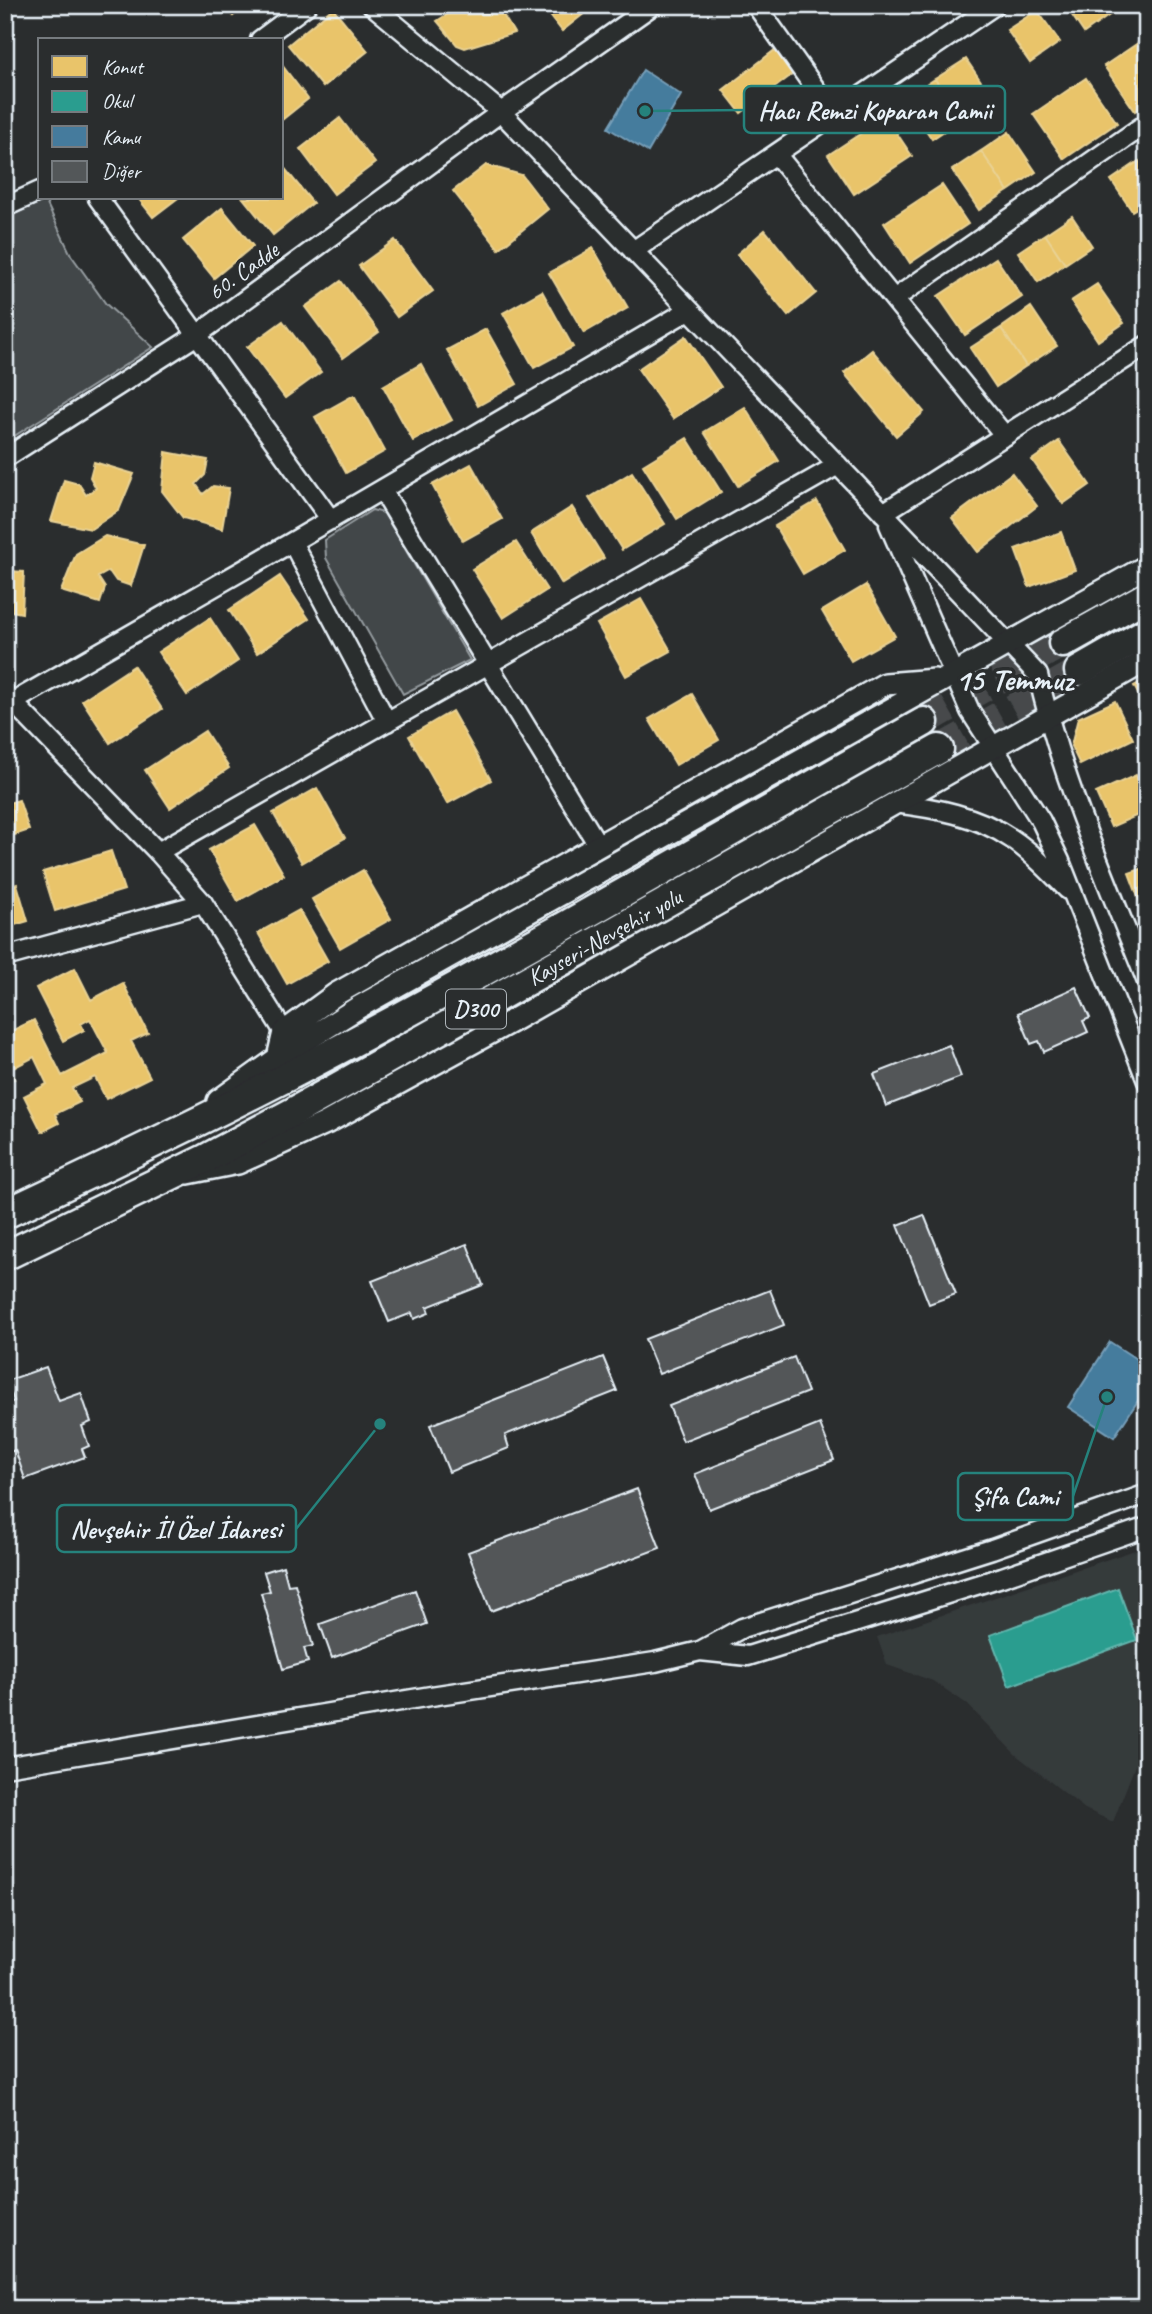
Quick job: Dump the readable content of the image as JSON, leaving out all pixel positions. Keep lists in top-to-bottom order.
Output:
{
  "streets": {
    "highway": ["Kayseri-Nevşehir yolu", "D300"],
    "street": ["60. Cadde"]
  },
  "districts": ["15 Temmuz"],
  "places": ["Hacı Remzi Koparan Camii", "Şifa Cami", "Nevşehir İl Özel İdaresi"],
  "legend": [
    "Konut",
    "Okul",
    "Kamu",
    "Diğer"
  ]
}
